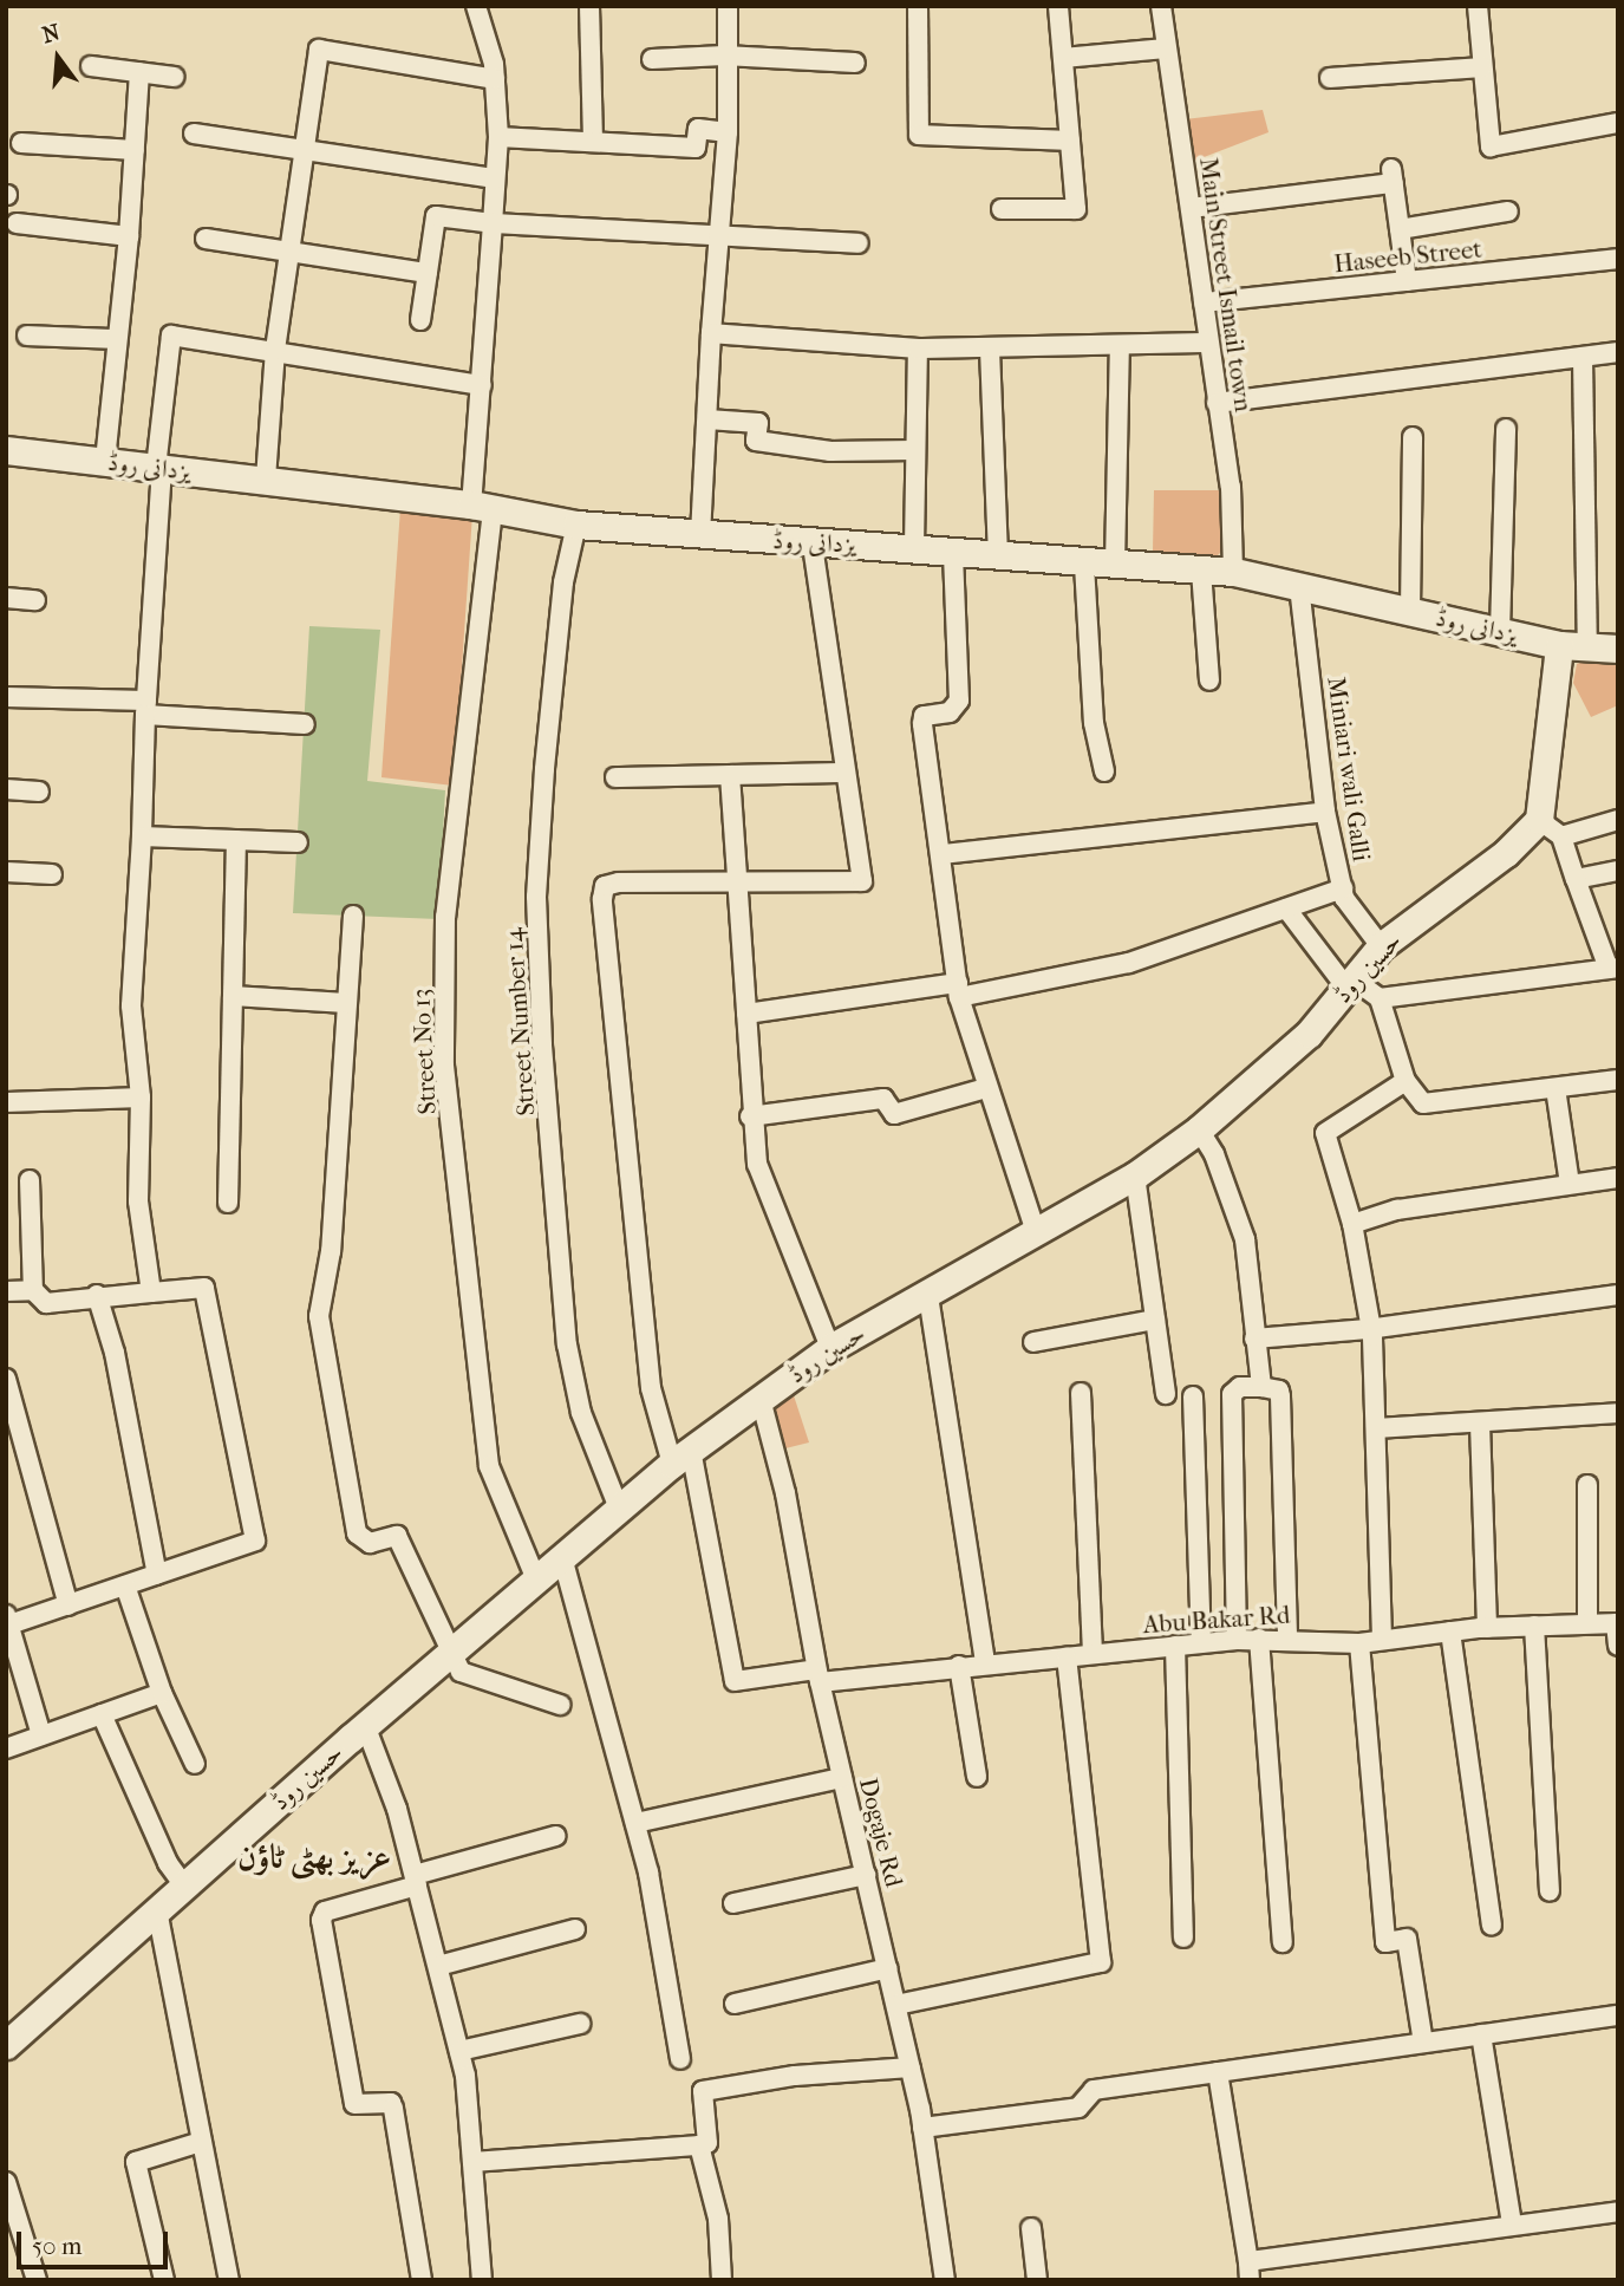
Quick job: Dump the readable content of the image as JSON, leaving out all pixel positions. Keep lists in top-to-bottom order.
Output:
{
  "streets": {
    "street": [
      "Haseeb Street",
      "Main Street Ismail town",
      "یزدانی روڈ",
      "Miniari wali Galli",
      "حسین روڈ",
      "Street Number 14",
      "Street No 13",
      "Abu Bakar Rd",
      "Dogaje Rd"
    ]
  },
  "crossings": [
    ["Haseeb Street", "Main Street Ismail town"],
    ["Main Street Ismail town", "یزدانی روڈ"],
    ["یزدانی روڈ", "Miniari wali Galli"],
    ["یزدانی روڈ", "Street Number 14"],
    ["یزدانی روڈ", "Street No 13"],
    ["Miniari wali Galli", "حسین روڈ"],
    ["حسین روڈ", "Street Number 14"],
    ["حسین روڈ", "Street No 13"],
    ["حسین روڈ", "Abu Bakar Rd"],
    ["حسین روڈ", "Dogaje Rd"],
    ["Abu Bakar Rd", "Dogaje Rd"]
  ],
  "districts": ["عزیز بھٹی ٹاؤن"],
  "scale_bar": "50 m",
  "north": "top"
}
